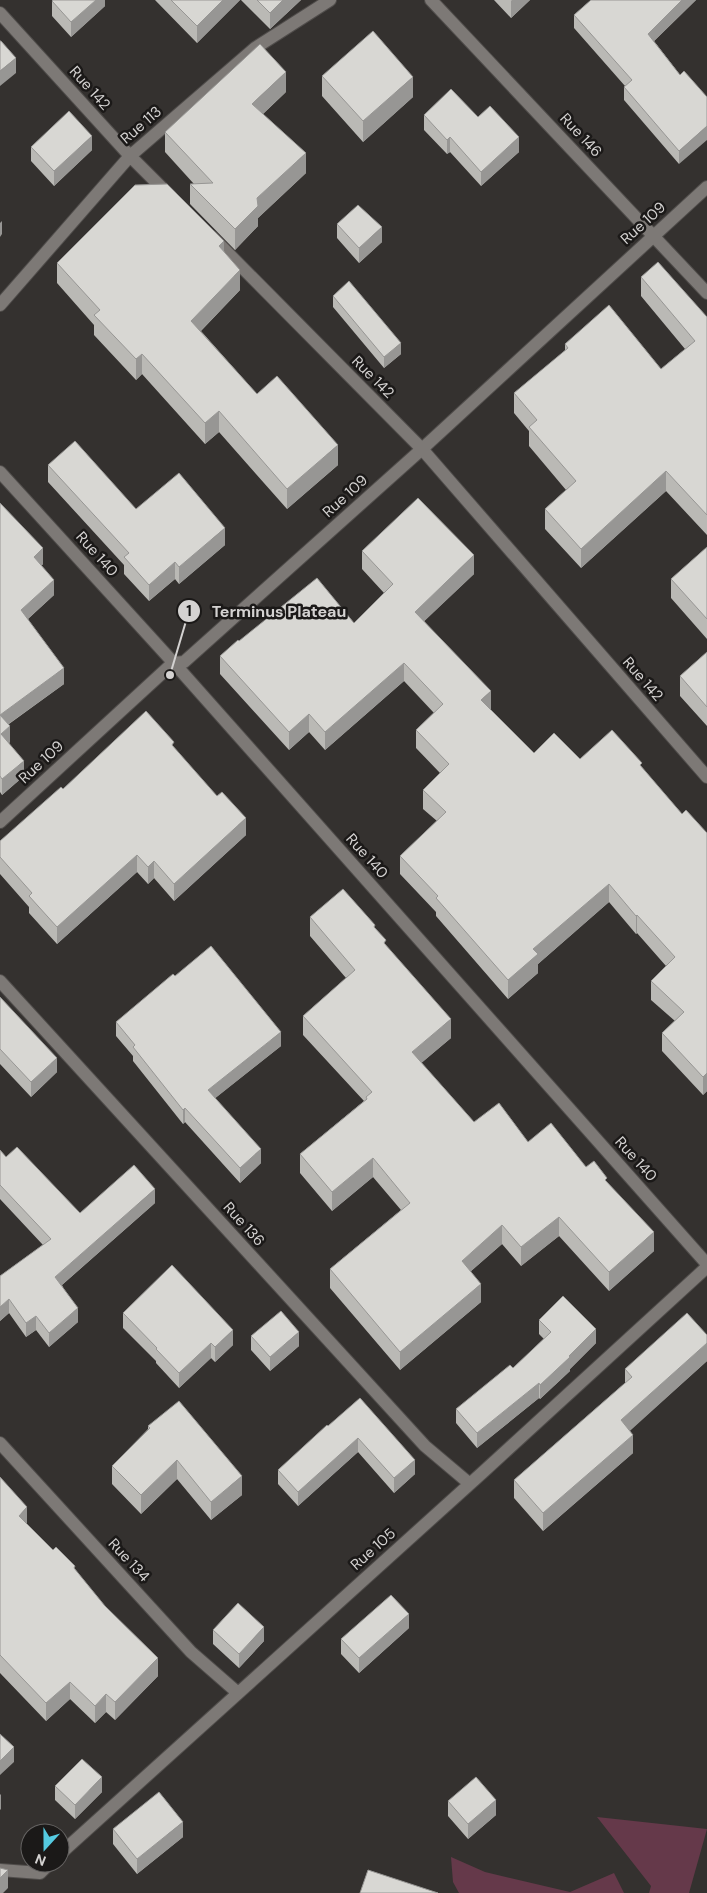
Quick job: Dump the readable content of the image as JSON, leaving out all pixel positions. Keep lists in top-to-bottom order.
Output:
{
  "streets": {
    "street": [
      "Rue 142",
      "Rue 113",
      "Rue 146",
      "Rue 109",
      "Rue 140",
      "Rue 136",
      "Rue 105",
      "Rue 134"
    ]
  },
  "crossings": [
    ["Rue 142", "Rue 113"],
    ["Rue 142", "Rue 109"],
    ["Rue 146", "Rue 109"],
    ["Rue 109", "Rue 140"],
    ["Rue 140", "Rue 105"],
    ["Rue 136", "Rue 105"],
    ["Rue 105", "Rue 134"]
  ],
  "places": ["Terminus Plateau"],
  "north": "bottom"
}
